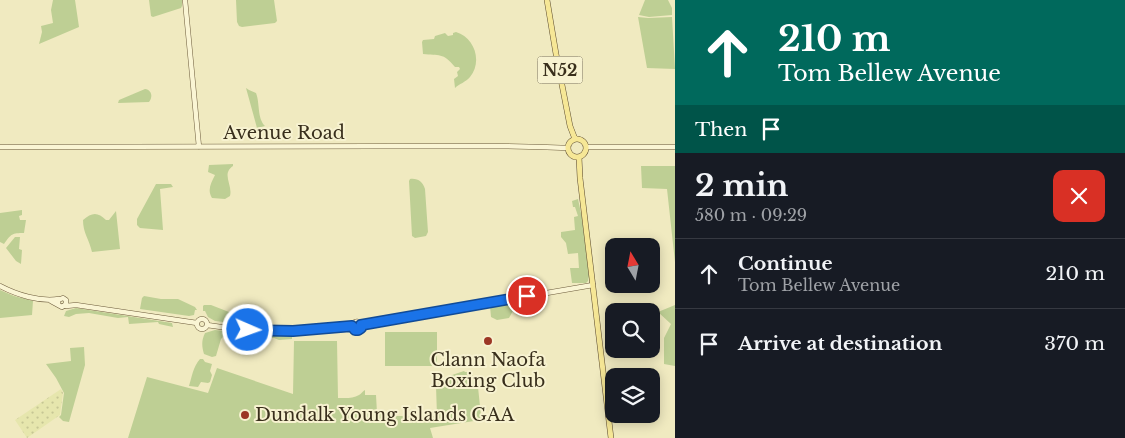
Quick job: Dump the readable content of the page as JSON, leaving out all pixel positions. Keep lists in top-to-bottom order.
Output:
{
  "streets": {
    "main road": ["N52"],
    "street": ["Avenue Road"]
  },
  "crossings": [
    ["N52", "Avenue Road"]
  ],
  "places": ["Clann Naofa Boxing Club", "Dundalk Young Islands GAA"],
  "north": "top",
  "page": {
    "turn": ["210 m", "Tom Bellew Avenue"],
    "then": "Then",
    "heading": ["2 min", "580 m · 09:29"],
    "list": [
      {
        "name": "Continue",
        "note": "Tom Bellew Avenue",
        "value": "210 m"
      },
      {
        "name": "Arrive at destination",
        "value": "370 m"
      }
    ]
  }
}
